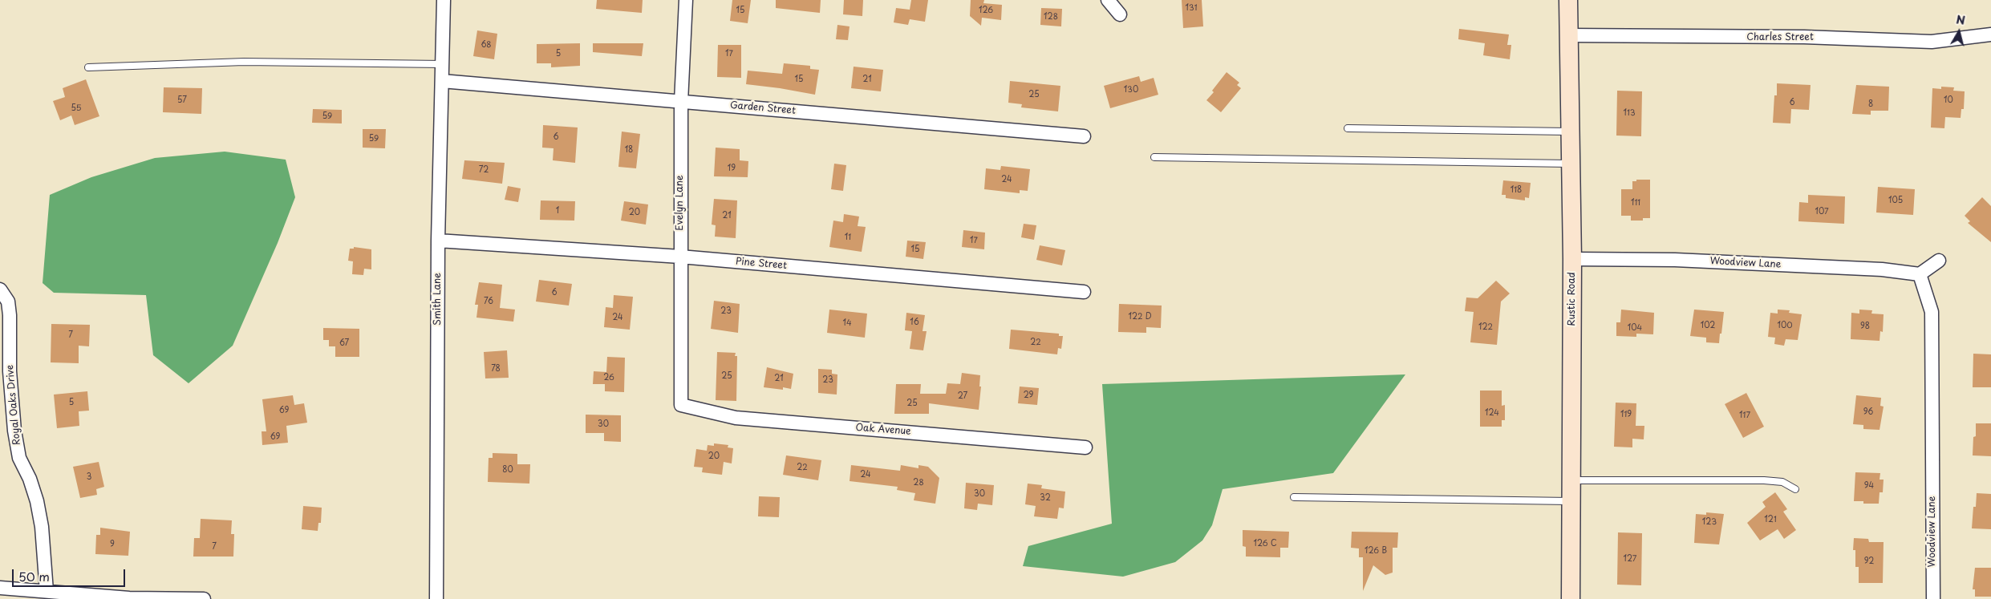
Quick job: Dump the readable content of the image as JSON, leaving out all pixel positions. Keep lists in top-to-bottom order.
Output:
{
  "streets": {
    "street": [
      "Charles Street",
      "Garden Street",
      "Evelyn Lane",
      "Woodview Lane",
      "Pine Street",
      "Smith Lane",
      "Rustic Road",
      "Royal Oaks Drive",
      "Oak Avenue"
    ]
  },
  "crossings": [
    ["Charles Street", "Rustic Road"],
    ["Garden Street", "Evelyn Lane"],
    ["Garden Street", "Smith Lane"],
    ["Evelyn Lane", "Pine Street"],
    ["Evelyn Lane", "Oak Avenue"],
    ["Woodview Lane", "Rustic Road"],
    ["Pine Street", "Smith Lane"]
  ],
  "house_numbers": [
    "131",
    "15",
    "126",
    "128",
    "68",
    "5",
    "17",
    "15",
    "21",
    "130",
    "25",
    "57",
    "10",
    "6",
    "8",
    "55",
    "113",
    "59",
    "6",
    "59",
    "18",
    "19",
    "72",
    "24",
    "118",
    "105",
    "111",
    "1",
    "107",
    "20",
    "21",
    "11",
    "17",
    "15",
    "6",
    "76",
    "23",
    "122 D",
    "24",
    "16",
    "14",
    "102",
    "100",
    "98",
    "122",
    "104",
    "7",
    "22",
    "67",
    "78",
    "25",
    "26",
    "21",
    "23",
    "29",
    "27",
    "5",
    "25",
    "69",
    "96",
    "124",
    "119",
    "117",
    "30",
    "69",
    "20",
    "22",
    "80",
    "24",
    "3",
    "28",
    "94",
    "30",
    "32",
    "121",
    "123",
    "126 C",
    "9",
    "7",
    "126 B",
    "127",
    "92"
  ],
  "scale_bar": "50 m",
  "north": "top"
}
